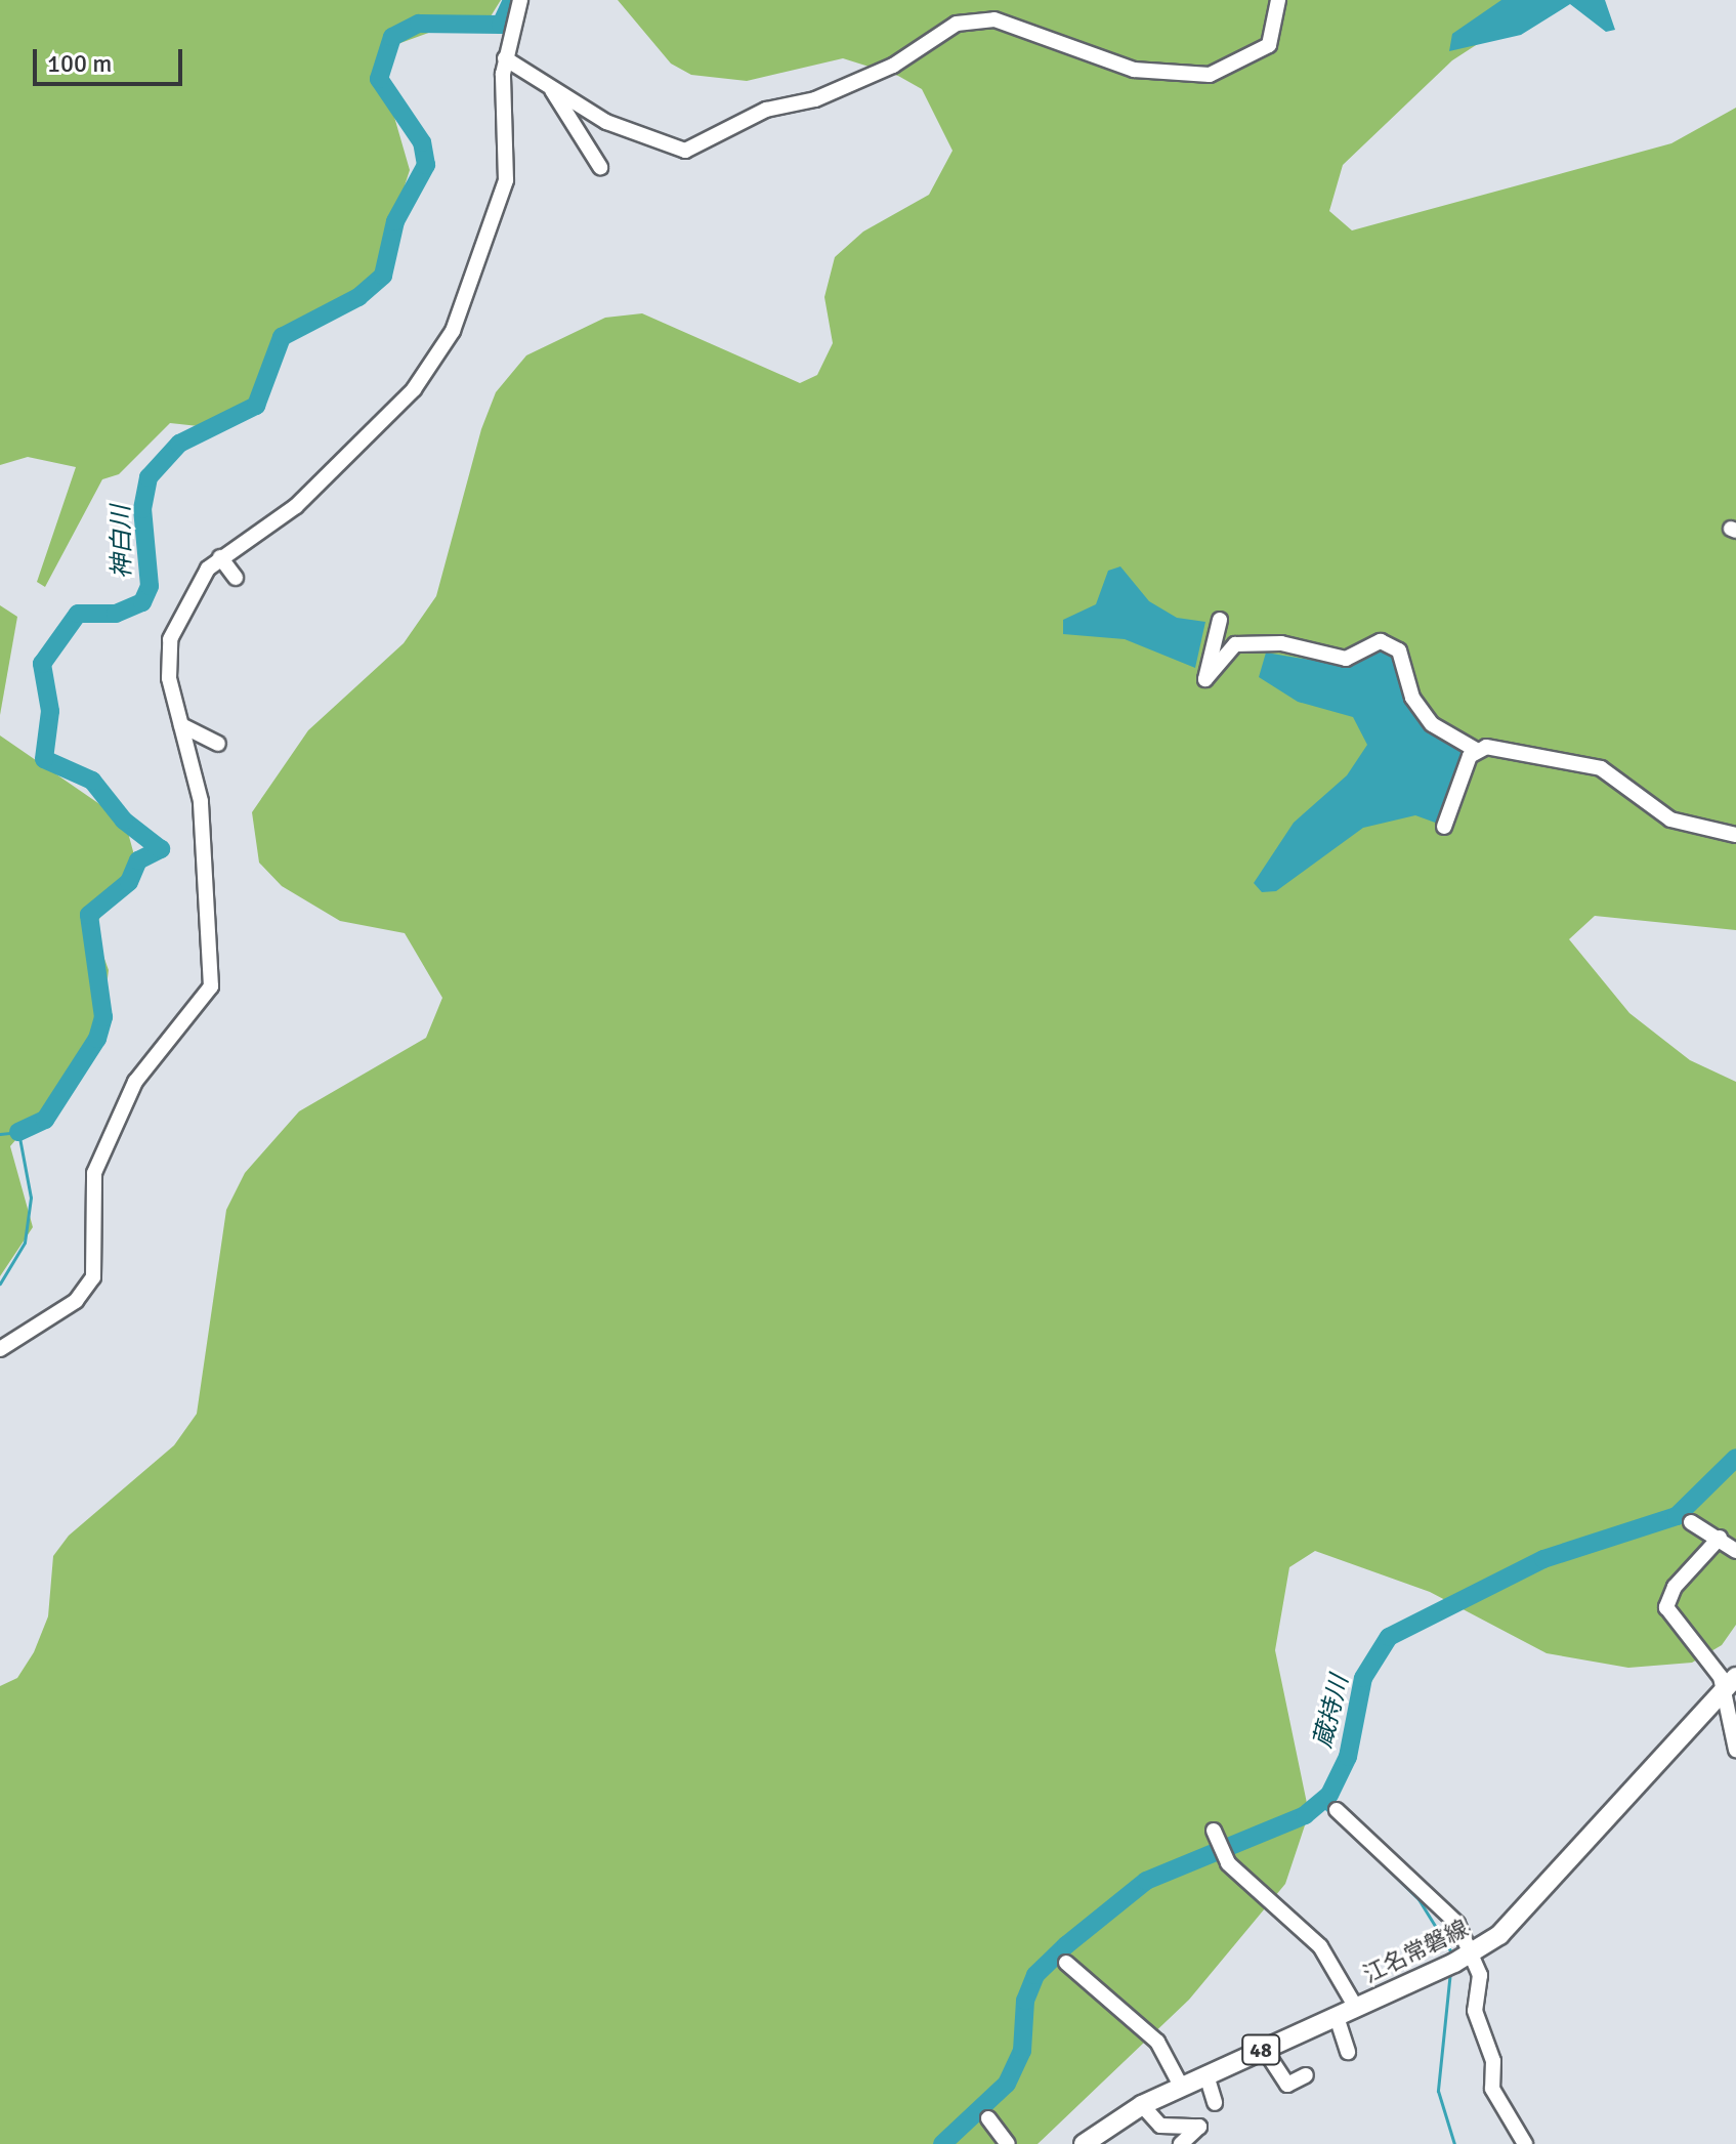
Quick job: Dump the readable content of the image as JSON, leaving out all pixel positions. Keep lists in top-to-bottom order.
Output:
{
  "streets": {
    "main road": ["江名常磐線", "48"]
  },
  "water": ["神白川", "蔵持川"],
  "scale_bar": "100 m"
}
